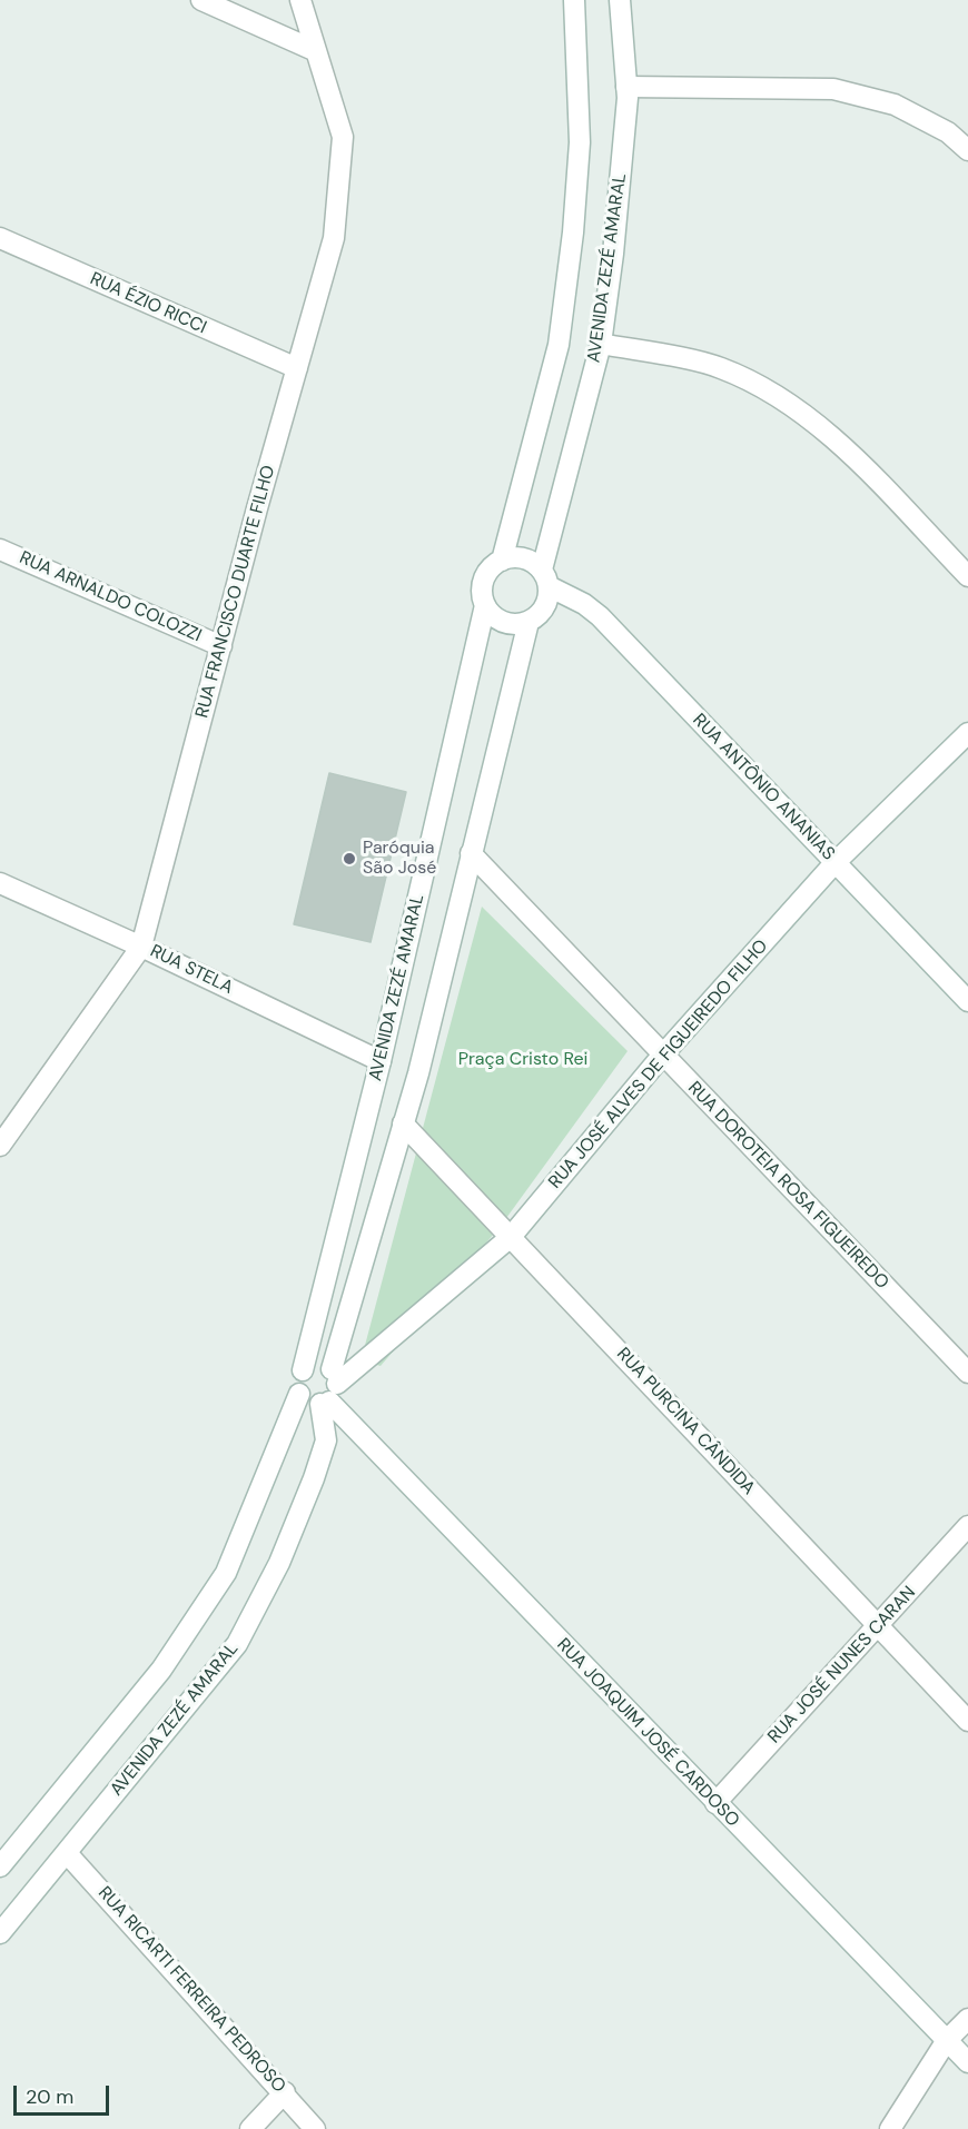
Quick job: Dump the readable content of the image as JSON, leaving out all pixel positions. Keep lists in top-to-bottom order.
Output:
{
  "streets": {
    "street": [
      "AVENIDA ZEZÉ AMARAL",
      "RUA ÉZIO RICCI",
      "RUA FRANCISCO DUARTE FILHO",
      "RUA ARNALDO COLOZZI",
      "RUA ANTÔNIO ANANIAS",
      "RUA STELA",
      "RUA JOSÉ ALVES DE FIGUEIREDO FILHO",
      "RUA DOROTEIA ROSA FIGUEIREDO",
      "RUA PURCINA CÂNDIDA",
      "RUA JOSÉ NUNES CARAN",
      "RUA JOAQUIM JOSÉ CARDOSO",
      "RUA RICARTI FERREIRA PEDROSO"
    ]
  },
  "crossings": [
    ["AVENIDA ZEZÉ AMARAL", "RUA ANTÔNIO ANANIAS"],
    ["AVENIDA ZEZÉ AMARAL", "RUA STELA"],
    ["AVENIDA ZEZÉ AMARAL", "RUA JOSÉ ALVES DE FIGUEIREDO FILHO"],
    ["AVENIDA ZEZÉ AMARAL", "RUA DOROTEIA ROSA FIGUEIREDO"],
    ["AVENIDA ZEZÉ AMARAL", "RUA PURCINA CÂNDIDA"],
    ["AVENIDA ZEZÉ AMARAL", "RUA JOAQUIM JOSÉ CARDOSO"],
    ["AVENIDA ZEZÉ AMARAL", "RUA RICARTI FERREIRA PEDROSO"],
    ["RUA ÉZIO RICCI", "RUA FRANCISCO DUARTE FILHO"],
    ["RUA FRANCISCO DUARTE FILHO", "RUA ARNALDO COLOZZI"],
    ["RUA FRANCISCO DUARTE FILHO", "RUA STELA"],
    ["RUA ANTÔNIO ANANIAS", "RUA JOSÉ ALVES DE FIGUEIREDO FILHO"],
    ["RUA JOSÉ ALVES DE FIGUEIREDO FILHO", "RUA DOROTEIA ROSA FIGUEIREDO"],
    ["RUA JOSÉ ALVES DE FIGUEIREDO FILHO", "RUA PURCINA CÂNDIDA"],
    ["RUA JOSÉ ALVES DE FIGUEIREDO FILHO", "RUA JOAQUIM JOSÉ CARDOSO"],
    ["RUA PURCINA CÂNDIDA", "RUA JOSÉ NUNES CARAN"],
    ["RUA JOSÉ NUNES CARAN", "RUA JOAQUIM JOSÉ CARDOSO"]
  ],
  "parks": ["Praça Cristo Rei"],
  "places": ["Paróquia São José"],
  "scale_bar": "20 m"
}
